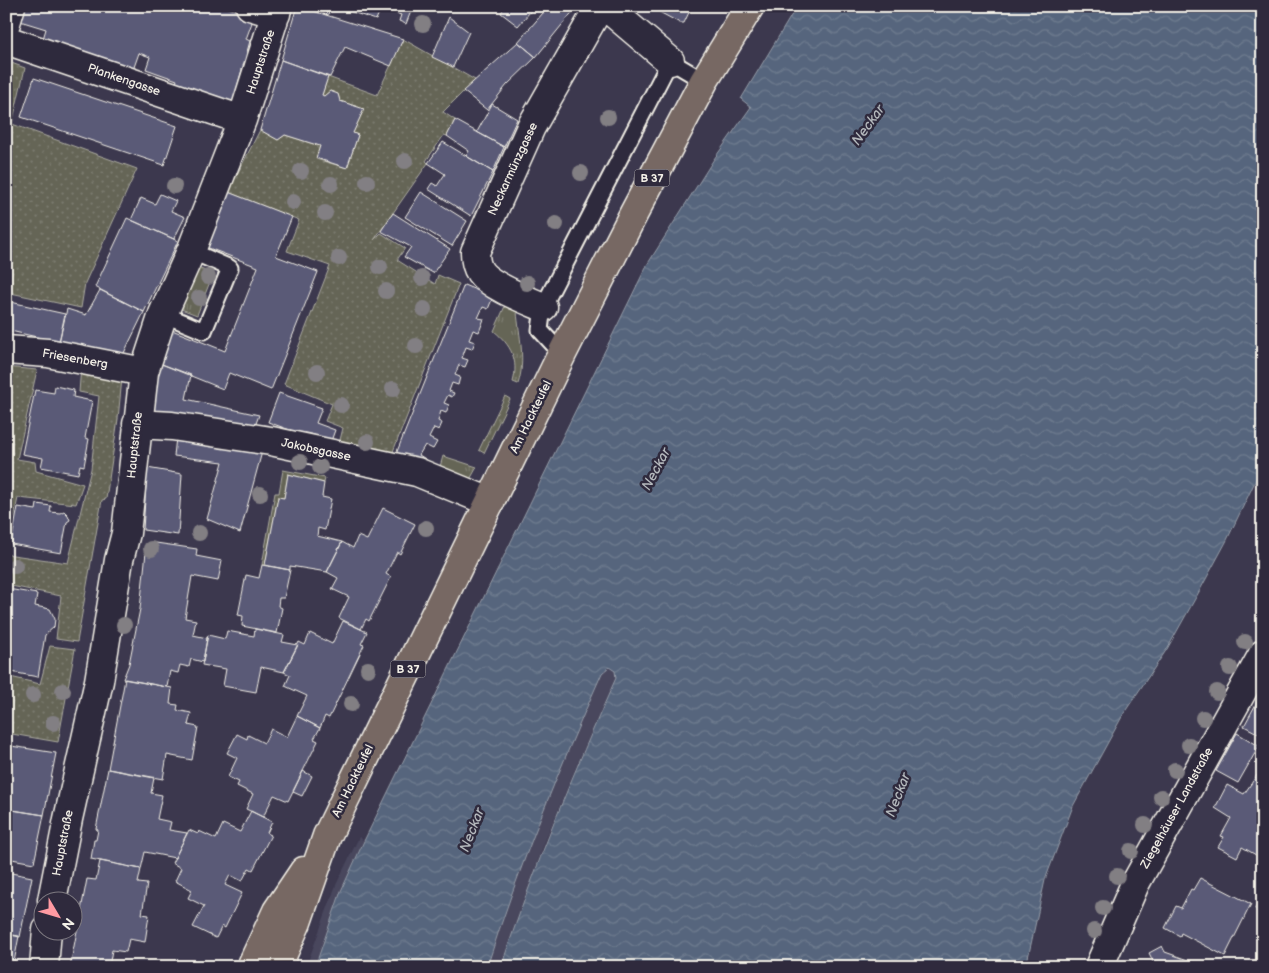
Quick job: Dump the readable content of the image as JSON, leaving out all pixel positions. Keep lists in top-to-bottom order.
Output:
{
  "streets": {
    "main road": ["B 37", "Am Hackteufel"],
    "street": [
      "Hauptstraße",
      "Plankengasse",
      "Neckarmünzgasse",
      "Friesenberg",
      "Jakobsgasse",
      "Ziegelhäuser Landstraße"
    ]
  },
  "crossings": [
    ["Hauptstraße", "Plankengasse"],
    ["Hauptstraße", "Friesenberg"],
    ["Hauptstraße", "Jakobsgasse"],
    ["Am Hackteufel", "Jakobsgasse"]
  ],
  "water": ["Neckar"],
  "north": "bottom right"
}
